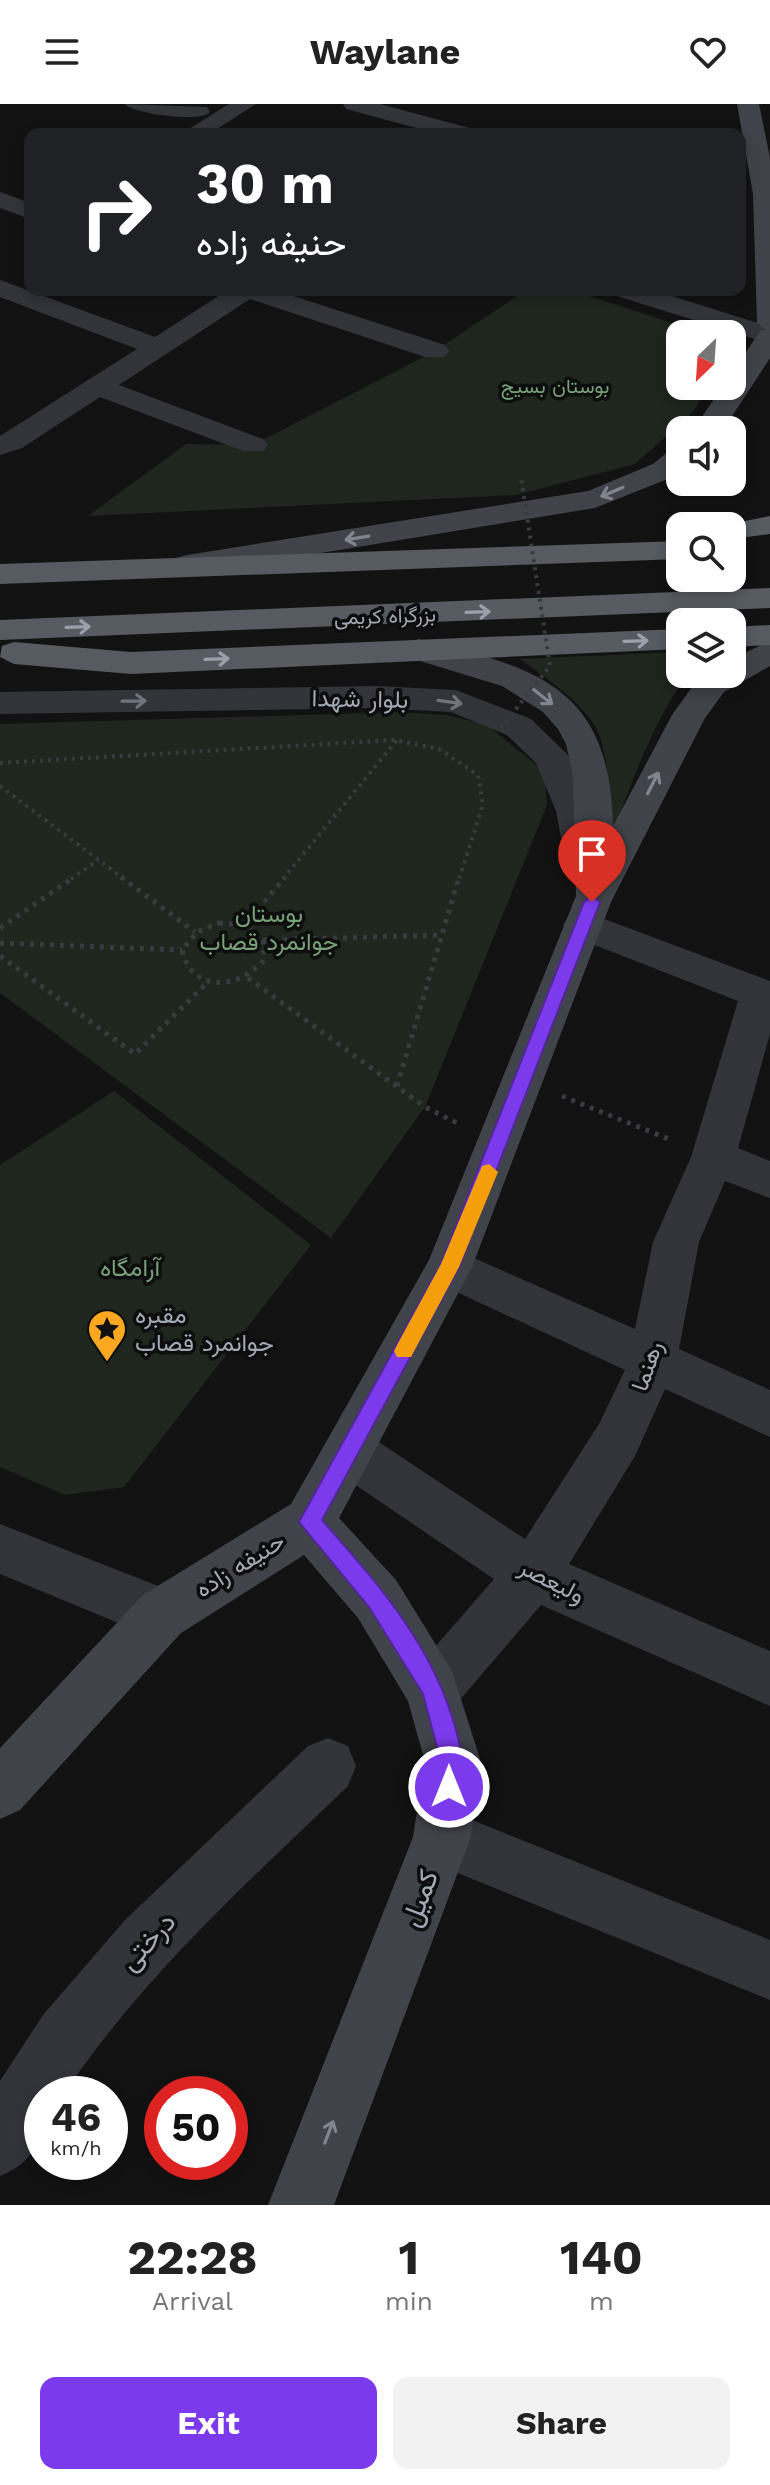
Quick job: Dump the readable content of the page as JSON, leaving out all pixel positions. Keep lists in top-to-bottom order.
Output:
{
  "streets": {
    "highway": ["بزرگراه کریمی"],
    "main road": ["حنیفه زاده", "کمیل"],
    "street": [
      "بلوار شهدا",
      "رهنما",
      "ولیعصر",
      "درختی"
    ]
  },
  "crossings": [
    ["بلوار شهدا", "حنیفه زاده"],
    ["رهنما", "ولیعصر"],
    ["رهنما", "کمیل"],
    ["حنیفه زاده", "ولیعصر"],
    ["حنیفه زاده", "کمیل"]
  ],
  "one_way": ["کمیل"],
  "parks": ["بوستان بسیج", "بوستان جوانمرد قصاب", "آرامگاه"],
  "places": {
    "place": ["مقبره جوانمرد قصاب"]
  },
  "north": "bottom left",
  "page": {
    "header": "Waylane",
    "turn": ["30 m", "حنیفه زاده"],
    "speed": "46 km/h",
    "limit": "50",
    "eta": [
      "22:28",
      "Arrival",
      "1",
      "min",
      "140",
      "m"
    ],
    "buttons": ["Exit", "Share"]
  }
}
